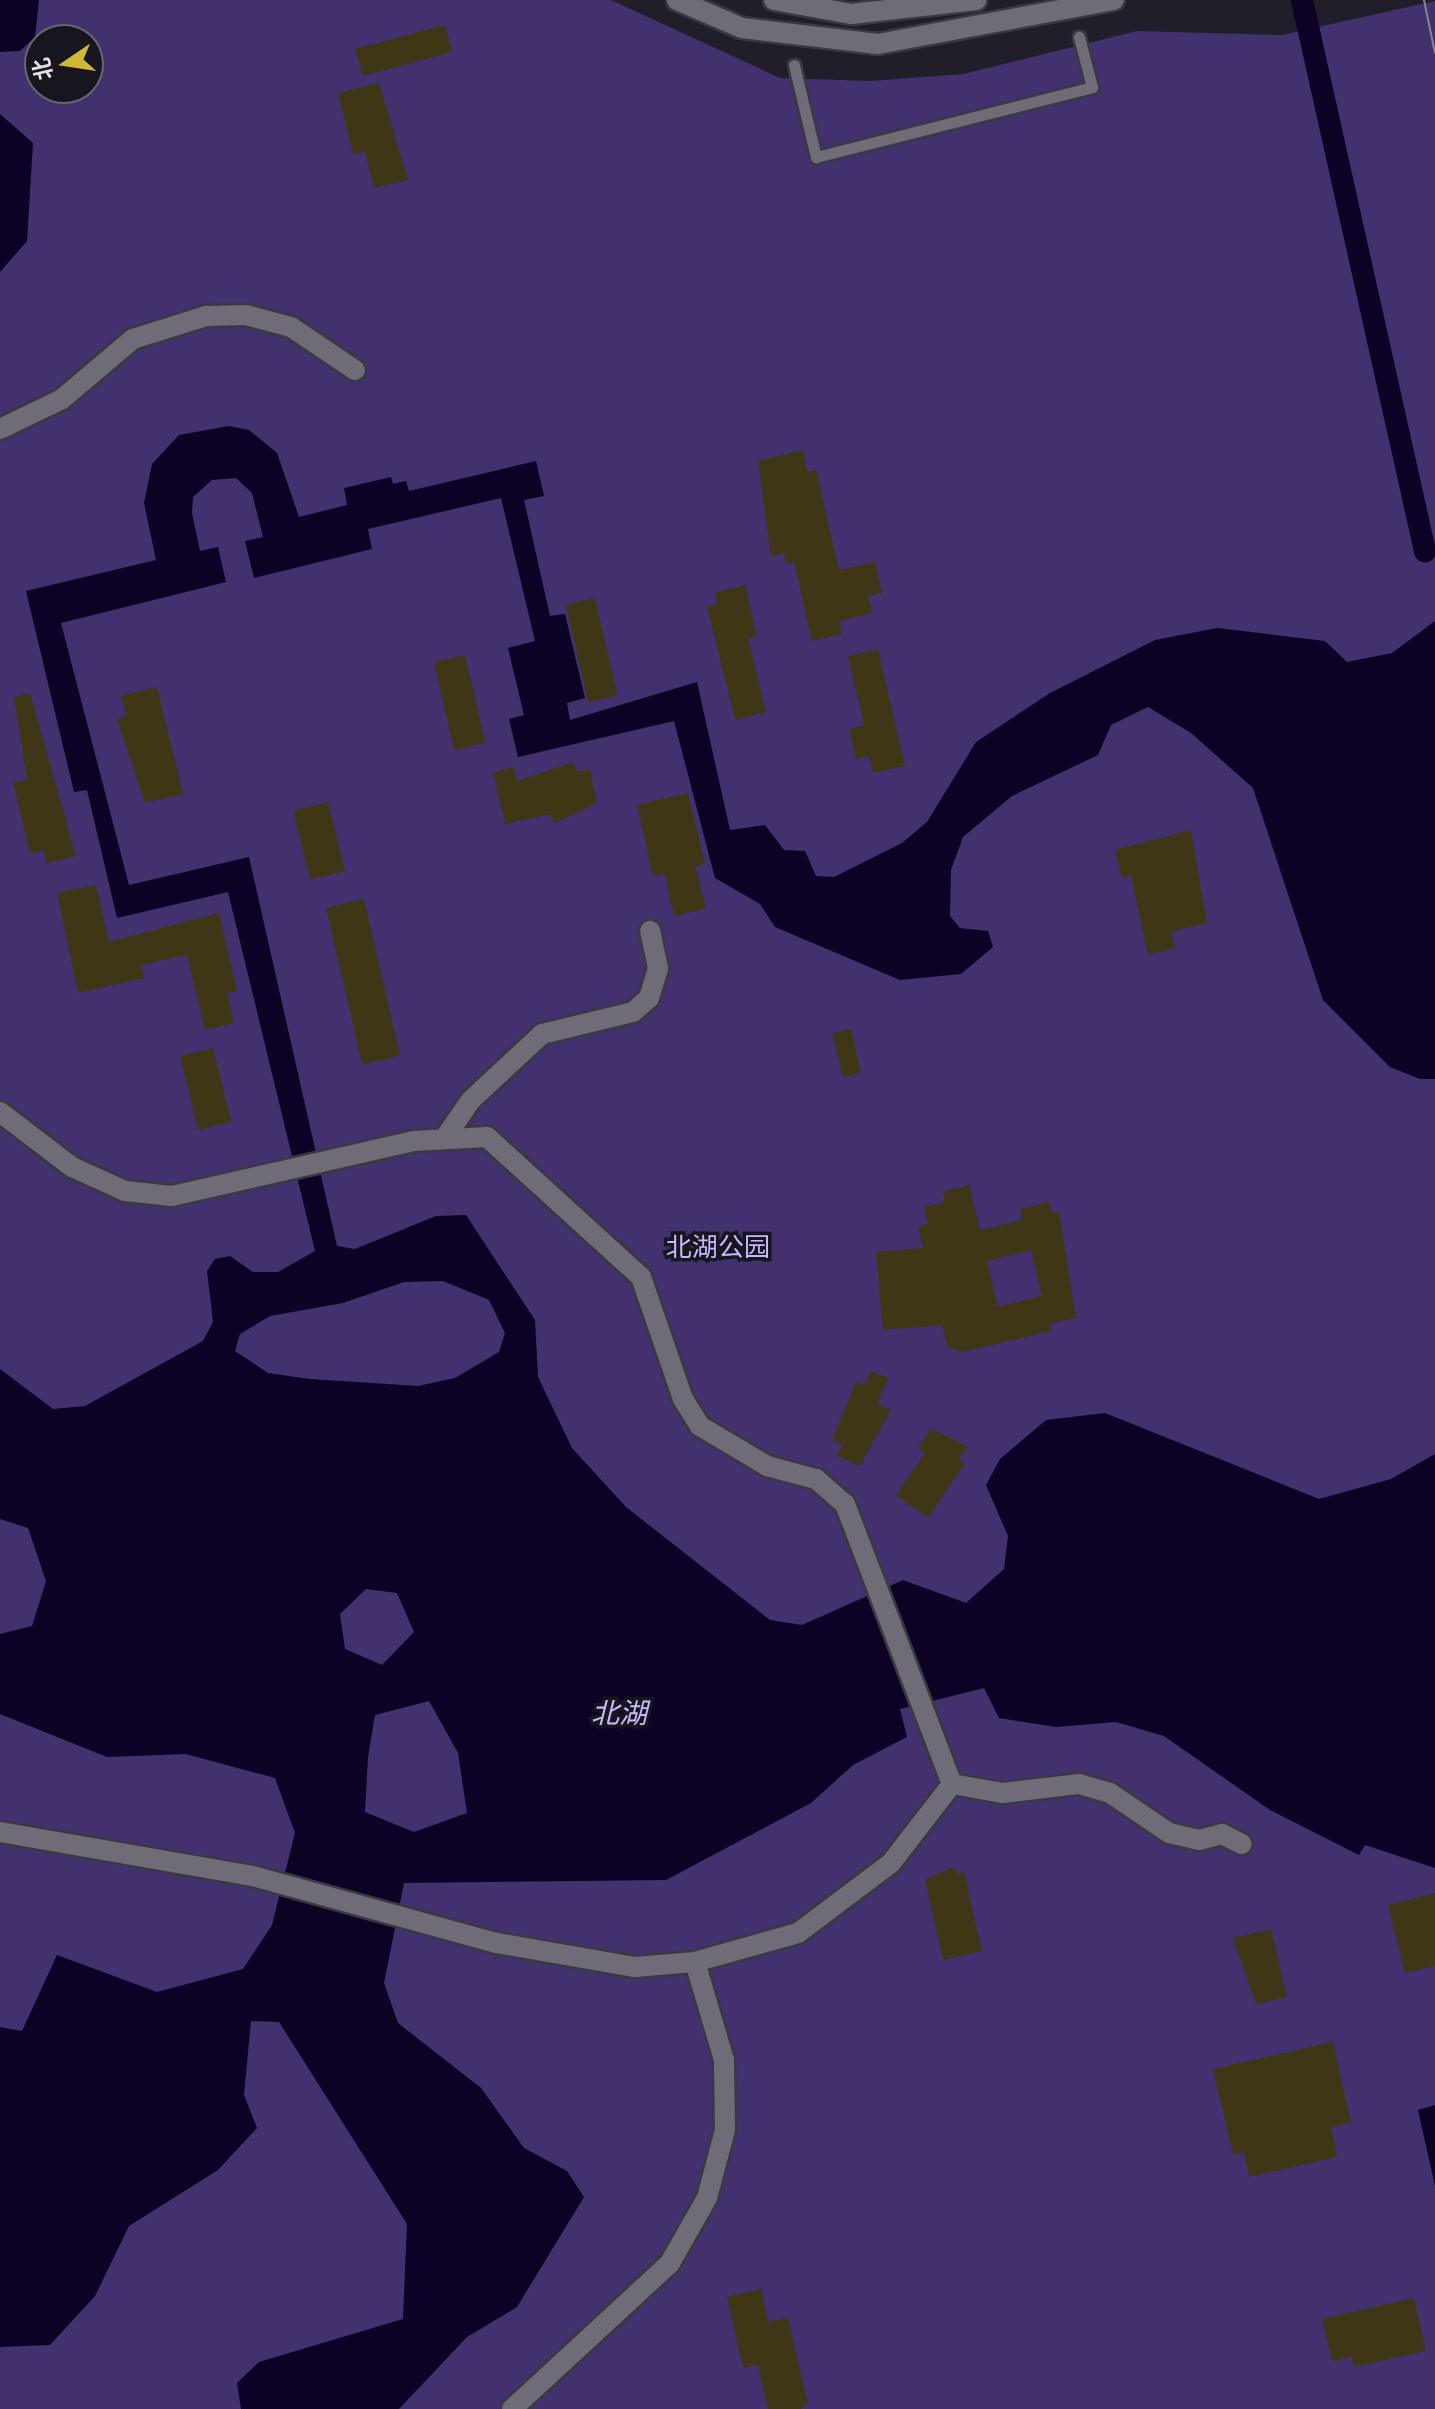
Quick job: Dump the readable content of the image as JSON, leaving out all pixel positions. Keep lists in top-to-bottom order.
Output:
{
  "water": ["北湖"],
  "parks": ["北湖公园"],
  "north": "left"
}
